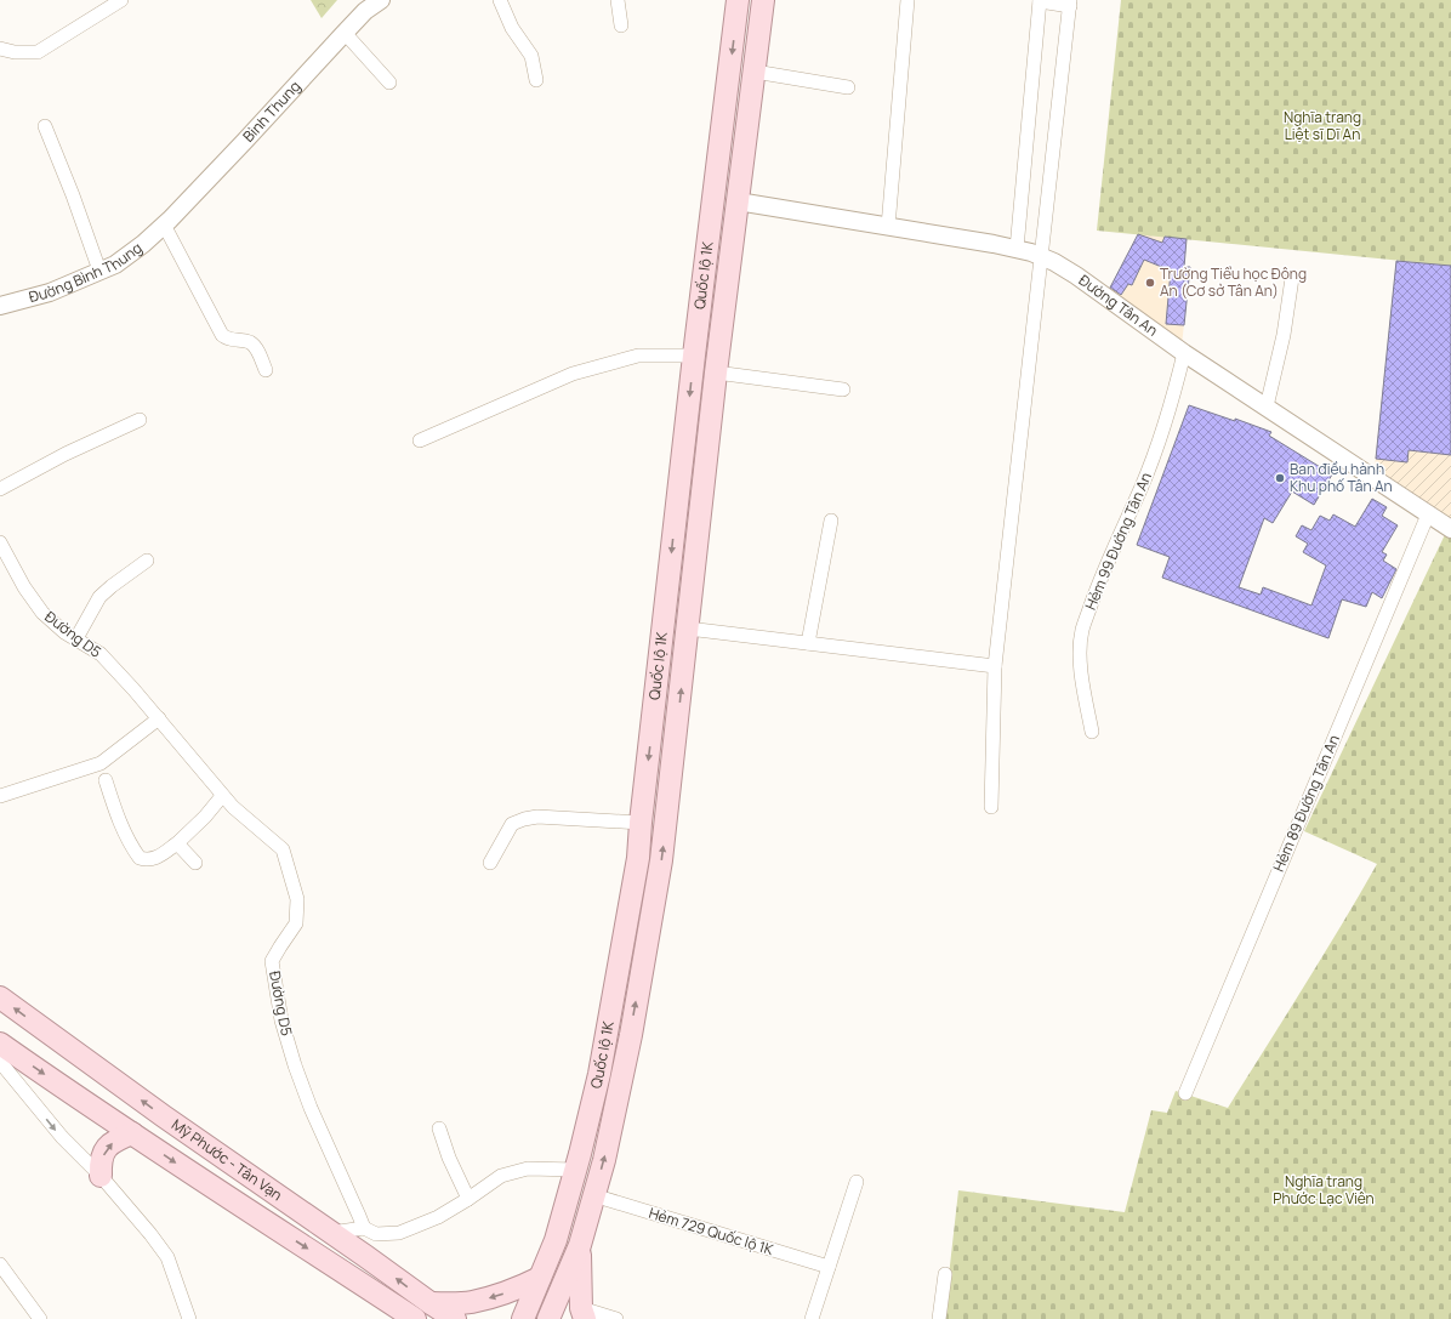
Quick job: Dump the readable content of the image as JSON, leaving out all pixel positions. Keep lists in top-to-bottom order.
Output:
{
  "streets": {
    "main road": ["Quốc lộ 1K", "Mỹ Phước - Tân Vạn"],
    "street": [
      "Bình Thung",
      "Đường Bình Thung",
      "Đường Tân An",
      "Hẻm 99 Đường Tân An",
      "Đường D5",
      "Hẻm 89 Đường Tân An",
      "Hẻm 729 Quốc lộ 1K"
    ]
  },
  "crossings": [
    ["Bình Thung", "Đường Bình Thung"],
    ["Quốc lộ 1K", "Đường Tân An"],
    ["Quốc lộ 1K", "Hẻm 729 Quốc lộ 1K"],
    ["Đường Tân An", "Hẻm 99 Đường Tân An"],
    ["Đường Tân An", "Hẻm 89 Đường Tân An"]
  ],
  "parks": ["Nghĩa trang Liệt sĩ Dĩ An", "Nghĩa trang Phước Lạc Viên"],
  "places": ["Trường Tiểu học Đông An (Cơ sở Tân An)", "Ban điều hành Khu phố Tân An"]
}
